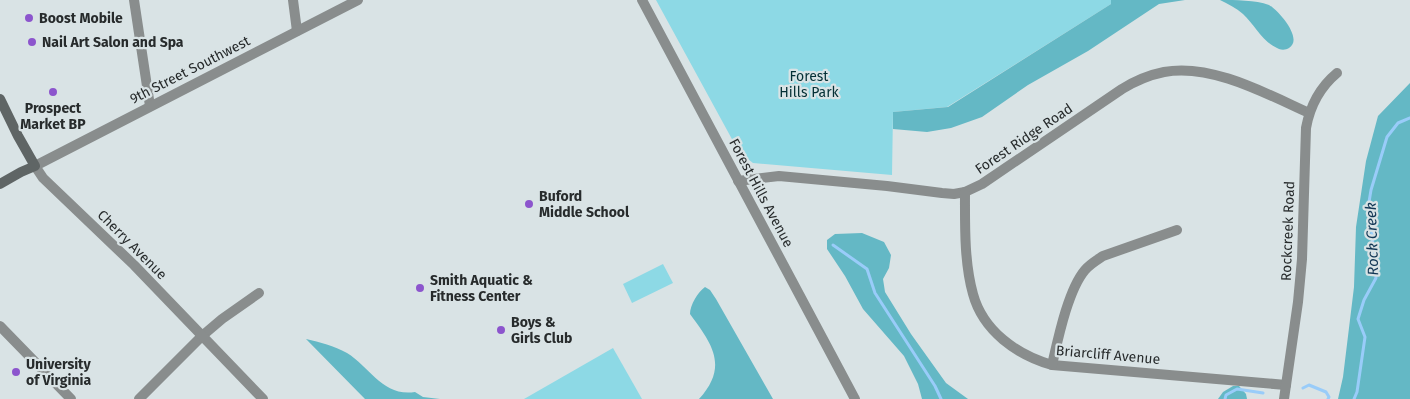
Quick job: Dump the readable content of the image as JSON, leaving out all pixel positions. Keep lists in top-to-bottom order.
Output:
{
  "streets": {
    "main road": ["Cherry Avenue"],
    "street": [
      "9th Street Southwest",
      "Forest Ridge Road",
      "Forest Hills Avenue",
      "Rockcreek Road",
      "Briarcliff Avenue"
    ]
  },
  "crossings": [
    ["9th Street Southwest", "Cherry Avenue"],
    ["Forest Ridge Road", "Forest Hills Avenue"],
    ["Forest Ridge Road", "Rockcreek Road"],
    ["Forest Ridge Road", "Briarcliff Avenue"],
    ["Rockcreek Road", "Briarcliff Avenue"]
  ],
  "water": ["Rock Creek"],
  "parks": ["Forest Hills Park"],
  "places": [
    "Boost Mobile",
    "Nail Art Salon and Spa",
    "Prospect Market BP",
    "Buford Middle School",
    "Smith Aquatic & Fitness Center",
    "Boys & Girls Club",
    "University of Virginia"
  ]
}
